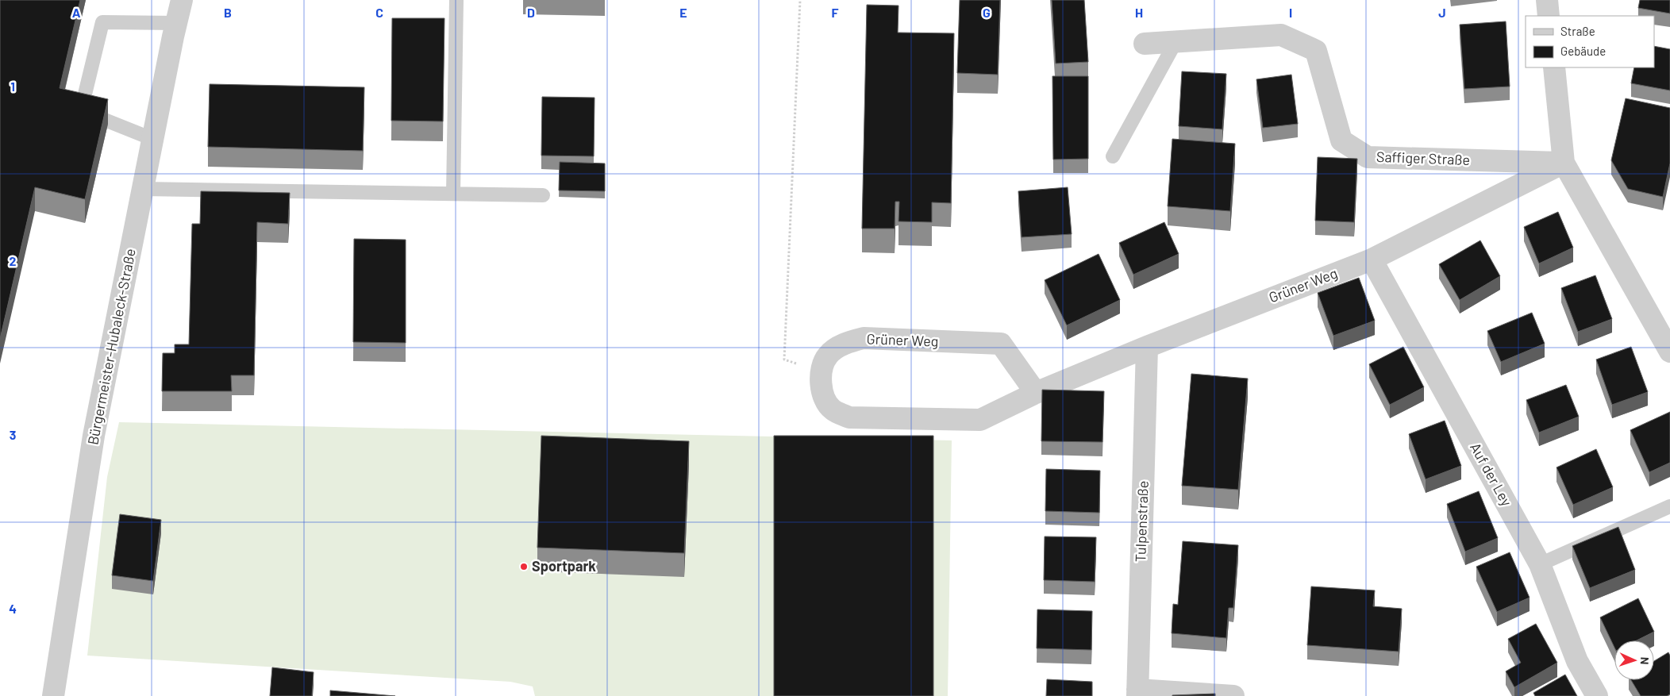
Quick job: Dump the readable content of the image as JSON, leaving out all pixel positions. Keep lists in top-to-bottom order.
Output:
{
  "streets": {
    "street": [
      "Saffiger Straße",
      "Grüner Weg",
      "Bürgermeister-Hubaleck-Straße",
      "Auf der Ley",
      "Tulpenstraße"
    ]
  },
  "crossings": [
    ["Saffiger Straße", "Grüner Weg"],
    ["Grüner Weg", "Auf der Ley"],
    ["Grüner Weg", "Tulpenstraße"]
  ],
  "places": ["Sportpark"],
  "legend": ["Straße", "Gebäude"],
  "north": "right",
  "grid": {
    "columns": [
      "A",
      "B",
      "C",
      "D",
      "E",
      "F",
      "G",
      "H",
      "I",
      "J"
    ],
    "rows": [
      "1",
      "2",
      "3",
      "4"
    ]
  }
}
